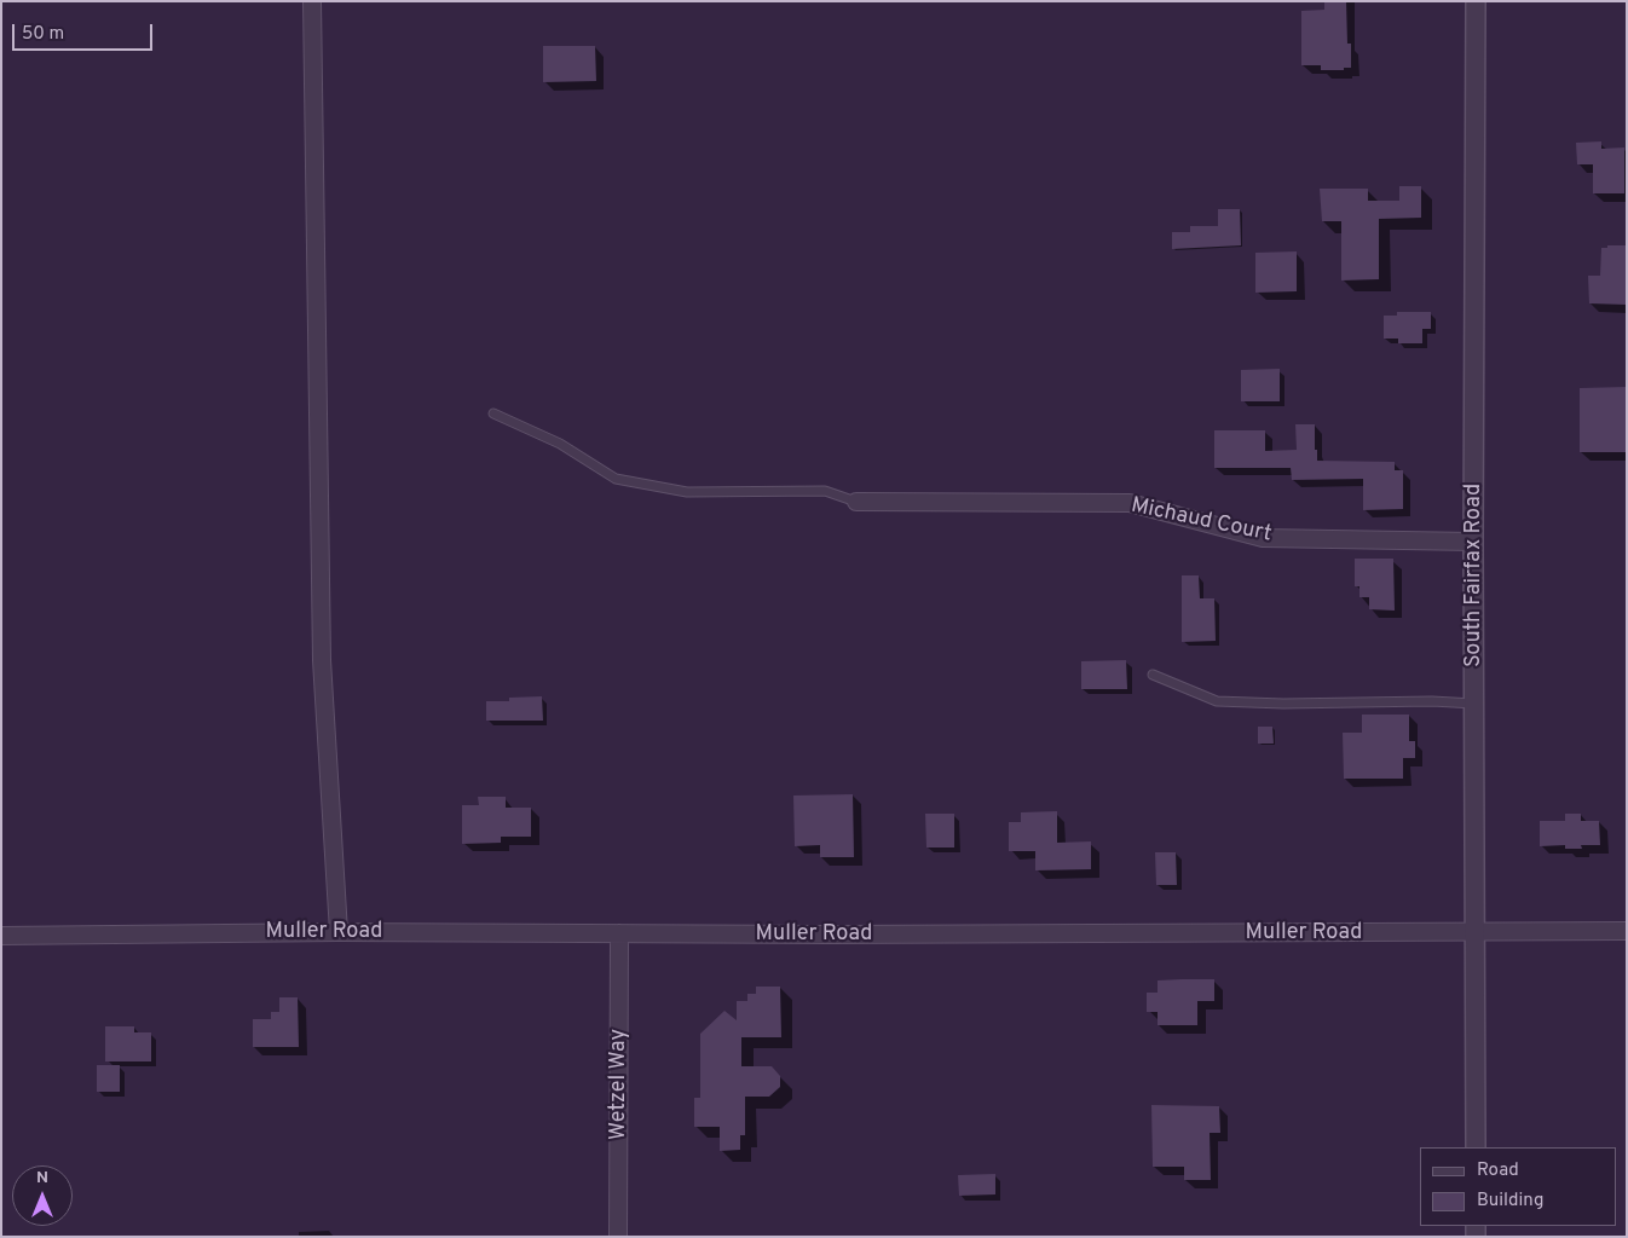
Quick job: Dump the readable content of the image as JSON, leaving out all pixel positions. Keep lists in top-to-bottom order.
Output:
{
  "streets": {
    "street": [
      "Michaud Court",
      "South Fairfax Road",
      "Muller Road",
      "Wetzel Way"
    ]
  },
  "crossings": [
    ["Michaud Court", "South Fairfax Road"],
    ["South Fairfax Road", "Muller Road"],
    ["Muller Road", "Wetzel Way"]
  ],
  "legend": ["Road", "Building"],
  "scale_bar": "50 m",
  "north": "top"
}
